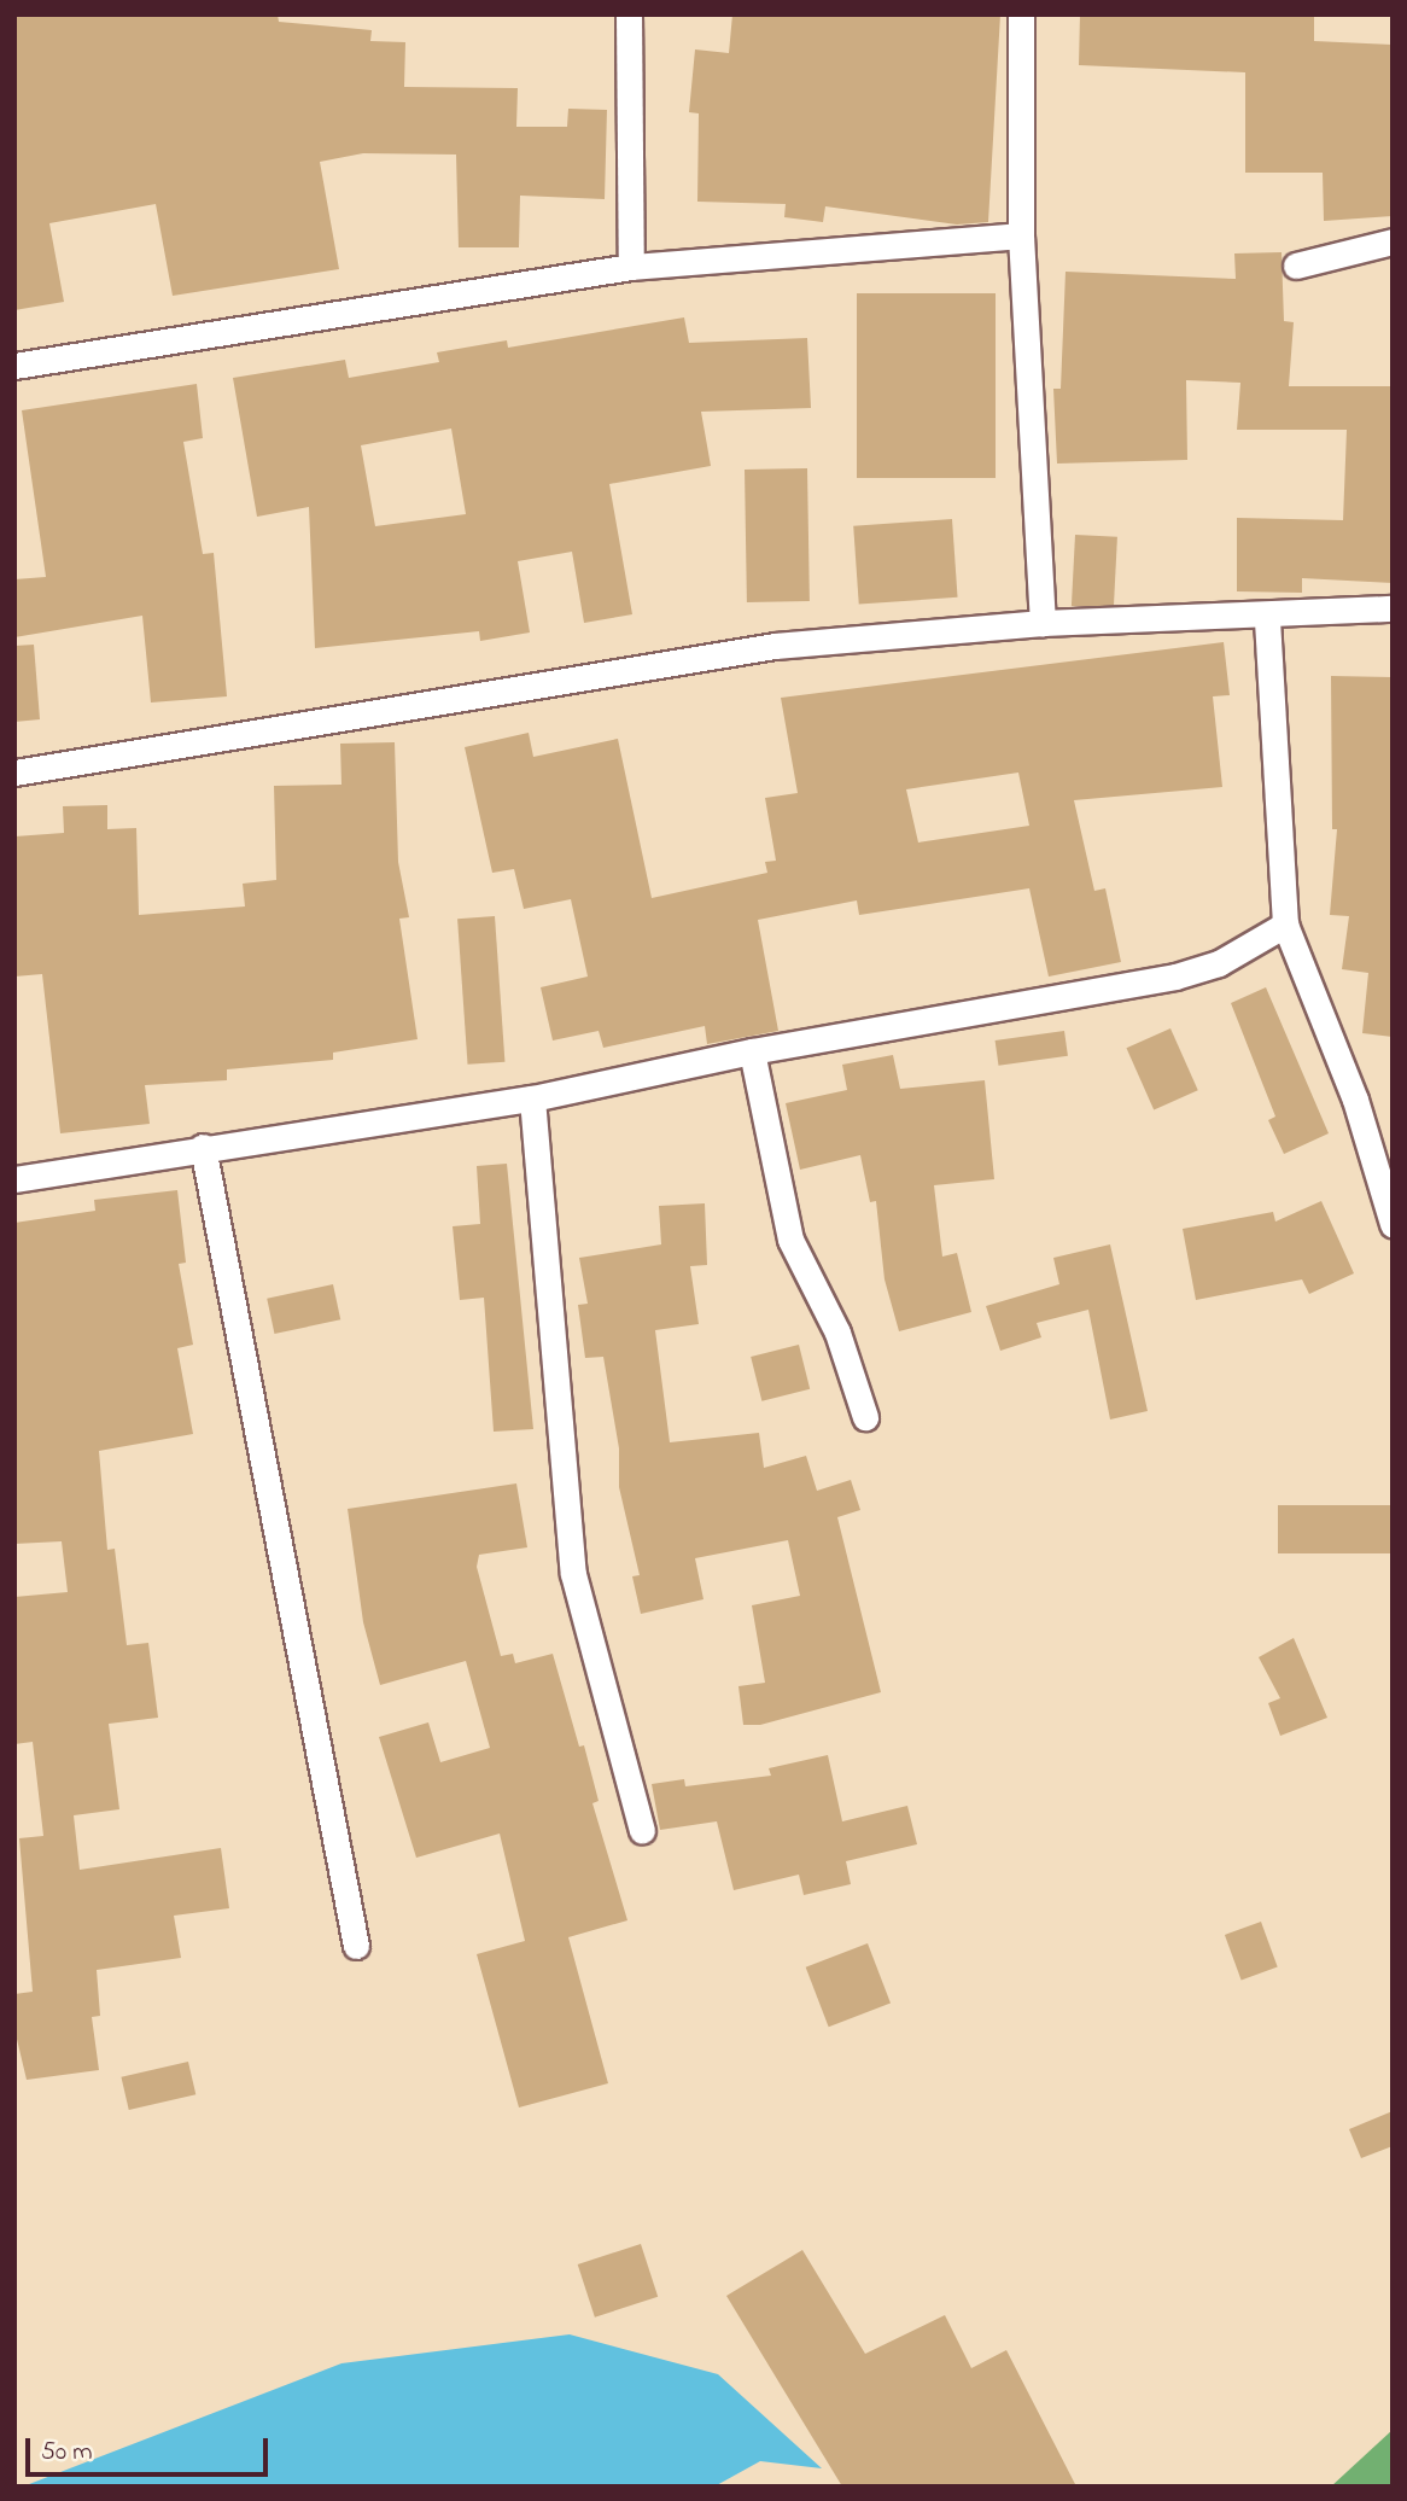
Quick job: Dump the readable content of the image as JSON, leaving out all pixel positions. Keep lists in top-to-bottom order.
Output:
{
  "scale_bar": "50 m"
}
